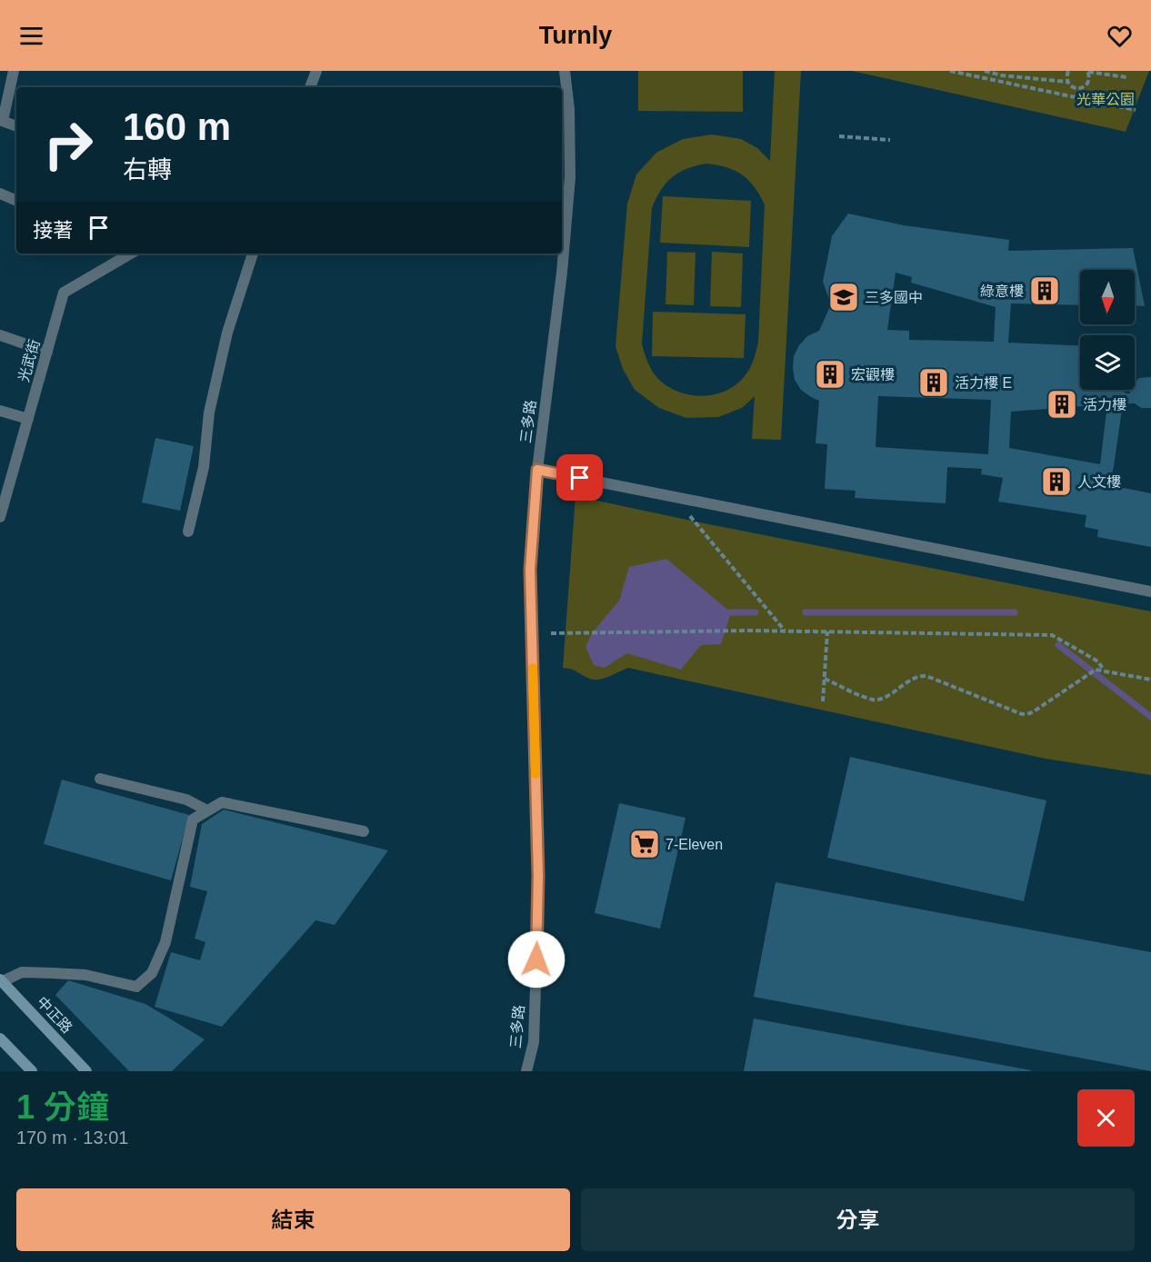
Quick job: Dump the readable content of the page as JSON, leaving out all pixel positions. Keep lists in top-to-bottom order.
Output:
{
  "streets": {
    "main road": ["中正路"],
    "street": ["光武街", "三多路"]
  },
  "parks": ["光華公園"],
  "places": {
    "building": [
      "綠意樓",
      "宏觀樓",
      "活力樓 E",
      "活力樓",
      "人文樓"
    ],
    "school or university": ["三多國中"],
    "supermarket": ["7-Eleven"]
  },
  "north": "bottom",
  "page": {
    "header": "Turnly",
    "turn": ["160 m", "右轉"],
    "then": "接著",
    "heading": ["1 分鐘", "170 m · 13:01"],
    "buttons": ["結束", "分享"]
  }
}
